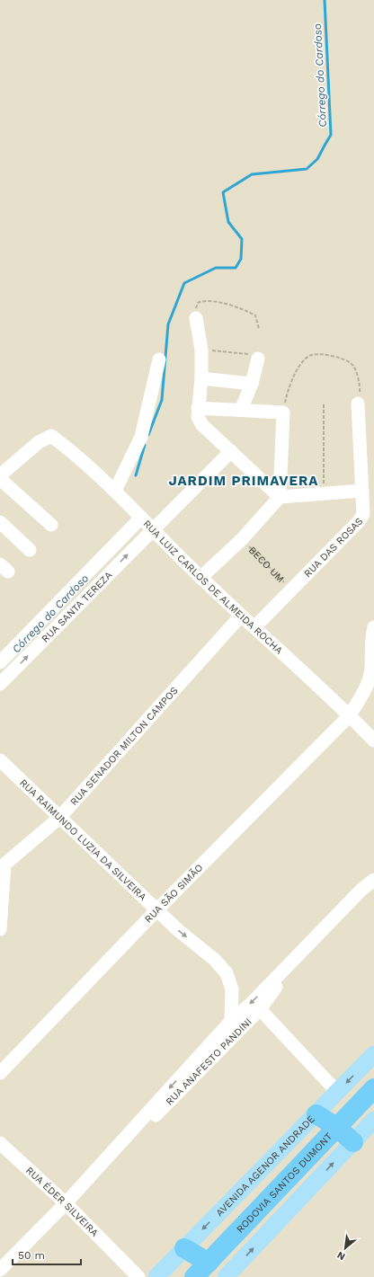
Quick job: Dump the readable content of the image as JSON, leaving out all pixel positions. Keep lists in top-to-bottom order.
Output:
{
  "streets": {
    "highway": ["RODOVIA SANTOS DUMONT"],
    "main road": ["AVENIDA AGENOR ANDRADE"],
    "street": [
      "RUA DAS ROSAS",
      "RUA LUIZ CARLOS DE ALMEIDA ROCHA",
      "RUA SANTA TEREZA",
      "RUA SENADOR MILTON CAMPOS",
      "RUA RAIMUNDO LUZIA DA SILVEIRA",
      "RUA SÃO SIMÃO",
      "RUA ANAFESTO PANDINI",
      "RUA ÉDER SILVEIRA"
    ],
    "path": ["BECO UM"]
  },
  "crossings": [
    ["RUA DAS ROSAS", "BECO UM"],
    ["RUA DAS ROSAS", "RUA LUIZ CARLOS DE ALMEIDA ROCHA"],
    ["RUA LUIZ CARLOS DE ALMEIDA ROCHA", "RUA SANTA TEREZA"],
    ["RUA LUIZ CARLOS DE ALMEIDA ROCHA", "RUA SENADOR MILTON CAMPOS"],
    ["RUA LUIZ CARLOS DE ALMEIDA ROCHA", "RUA SÃO SIMÃO"],
    ["RUA SENADOR MILTON CAMPOS", "RUA RAIMUNDO LUZIA DA SILVEIRA"],
    ["RUA RAIMUNDO LUZIA DA SILVEIRA", "RUA SÃO SIMÃO"],
    ["RUA RAIMUNDO LUZIA DA SILVEIRA", "RUA ANAFESTO PANDINI"],
    ["RUA ANAFESTO PANDINI", "RUA ÉDER SILVEIRA"]
  ],
  "one_way": ["RUA RAIMUNDO LUZIA DA SILVEIRA"],
  "districts": ["JARDIM PRIMAVERA"],
  "water": ["Córrego do Cardoso"],
  "scale_bar": "50 m",
  "north": "bottom left"
}
